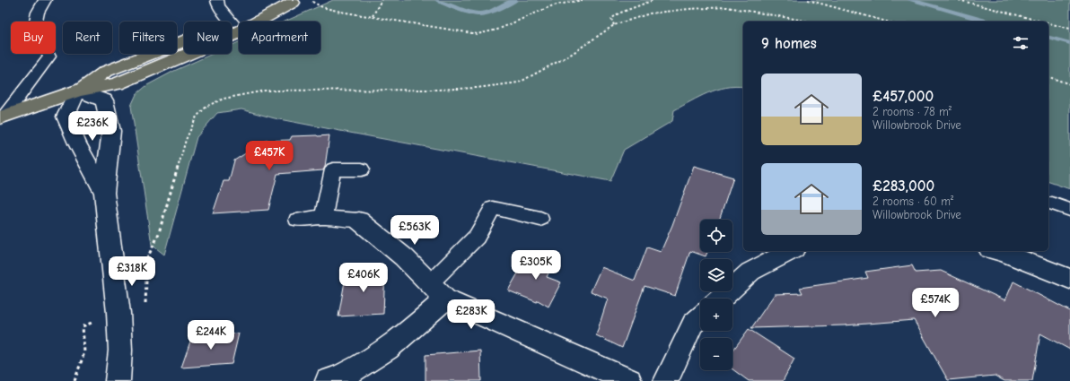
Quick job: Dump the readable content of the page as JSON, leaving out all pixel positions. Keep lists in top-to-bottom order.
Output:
{
  "page": {
    "chip": [
      "Buy",
      "Rent",
      "Filters",
      "New",
      "Apartment"
    ],
    "heading": "9 homes",
    "list": [
      {
        "name": "£457,000",
        "note": "2 rooms · 78 m² · Willowbrook Drive"
      },
      {
        "name": "£283,000",
        "note": "2 rooms · 60 m² · Willowbrook Drive"
      }
    ],
    "price": [
      "£236K",
      "£457K",
      "£563K",
      "£305K",
      "£318K",
      "£406K",
      "£574K",
      "£283K",
      "£244K"
    ],
    "map_buttons": ["+", "−"]
  }
}
